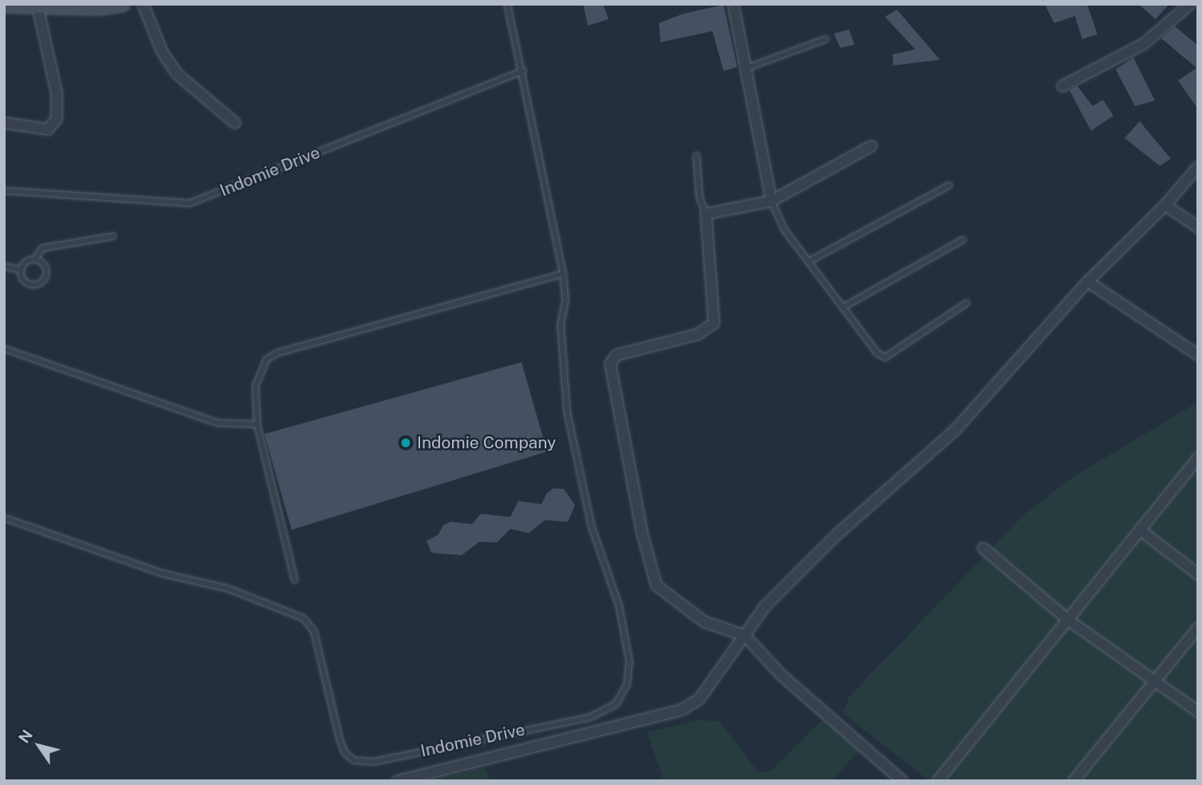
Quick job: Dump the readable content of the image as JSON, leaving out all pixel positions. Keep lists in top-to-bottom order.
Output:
{
  "streets": {
    "lane": ["Indomie Drive"]
  },
  "places": ["Indomie Company"],
  "north": "top left"
}
